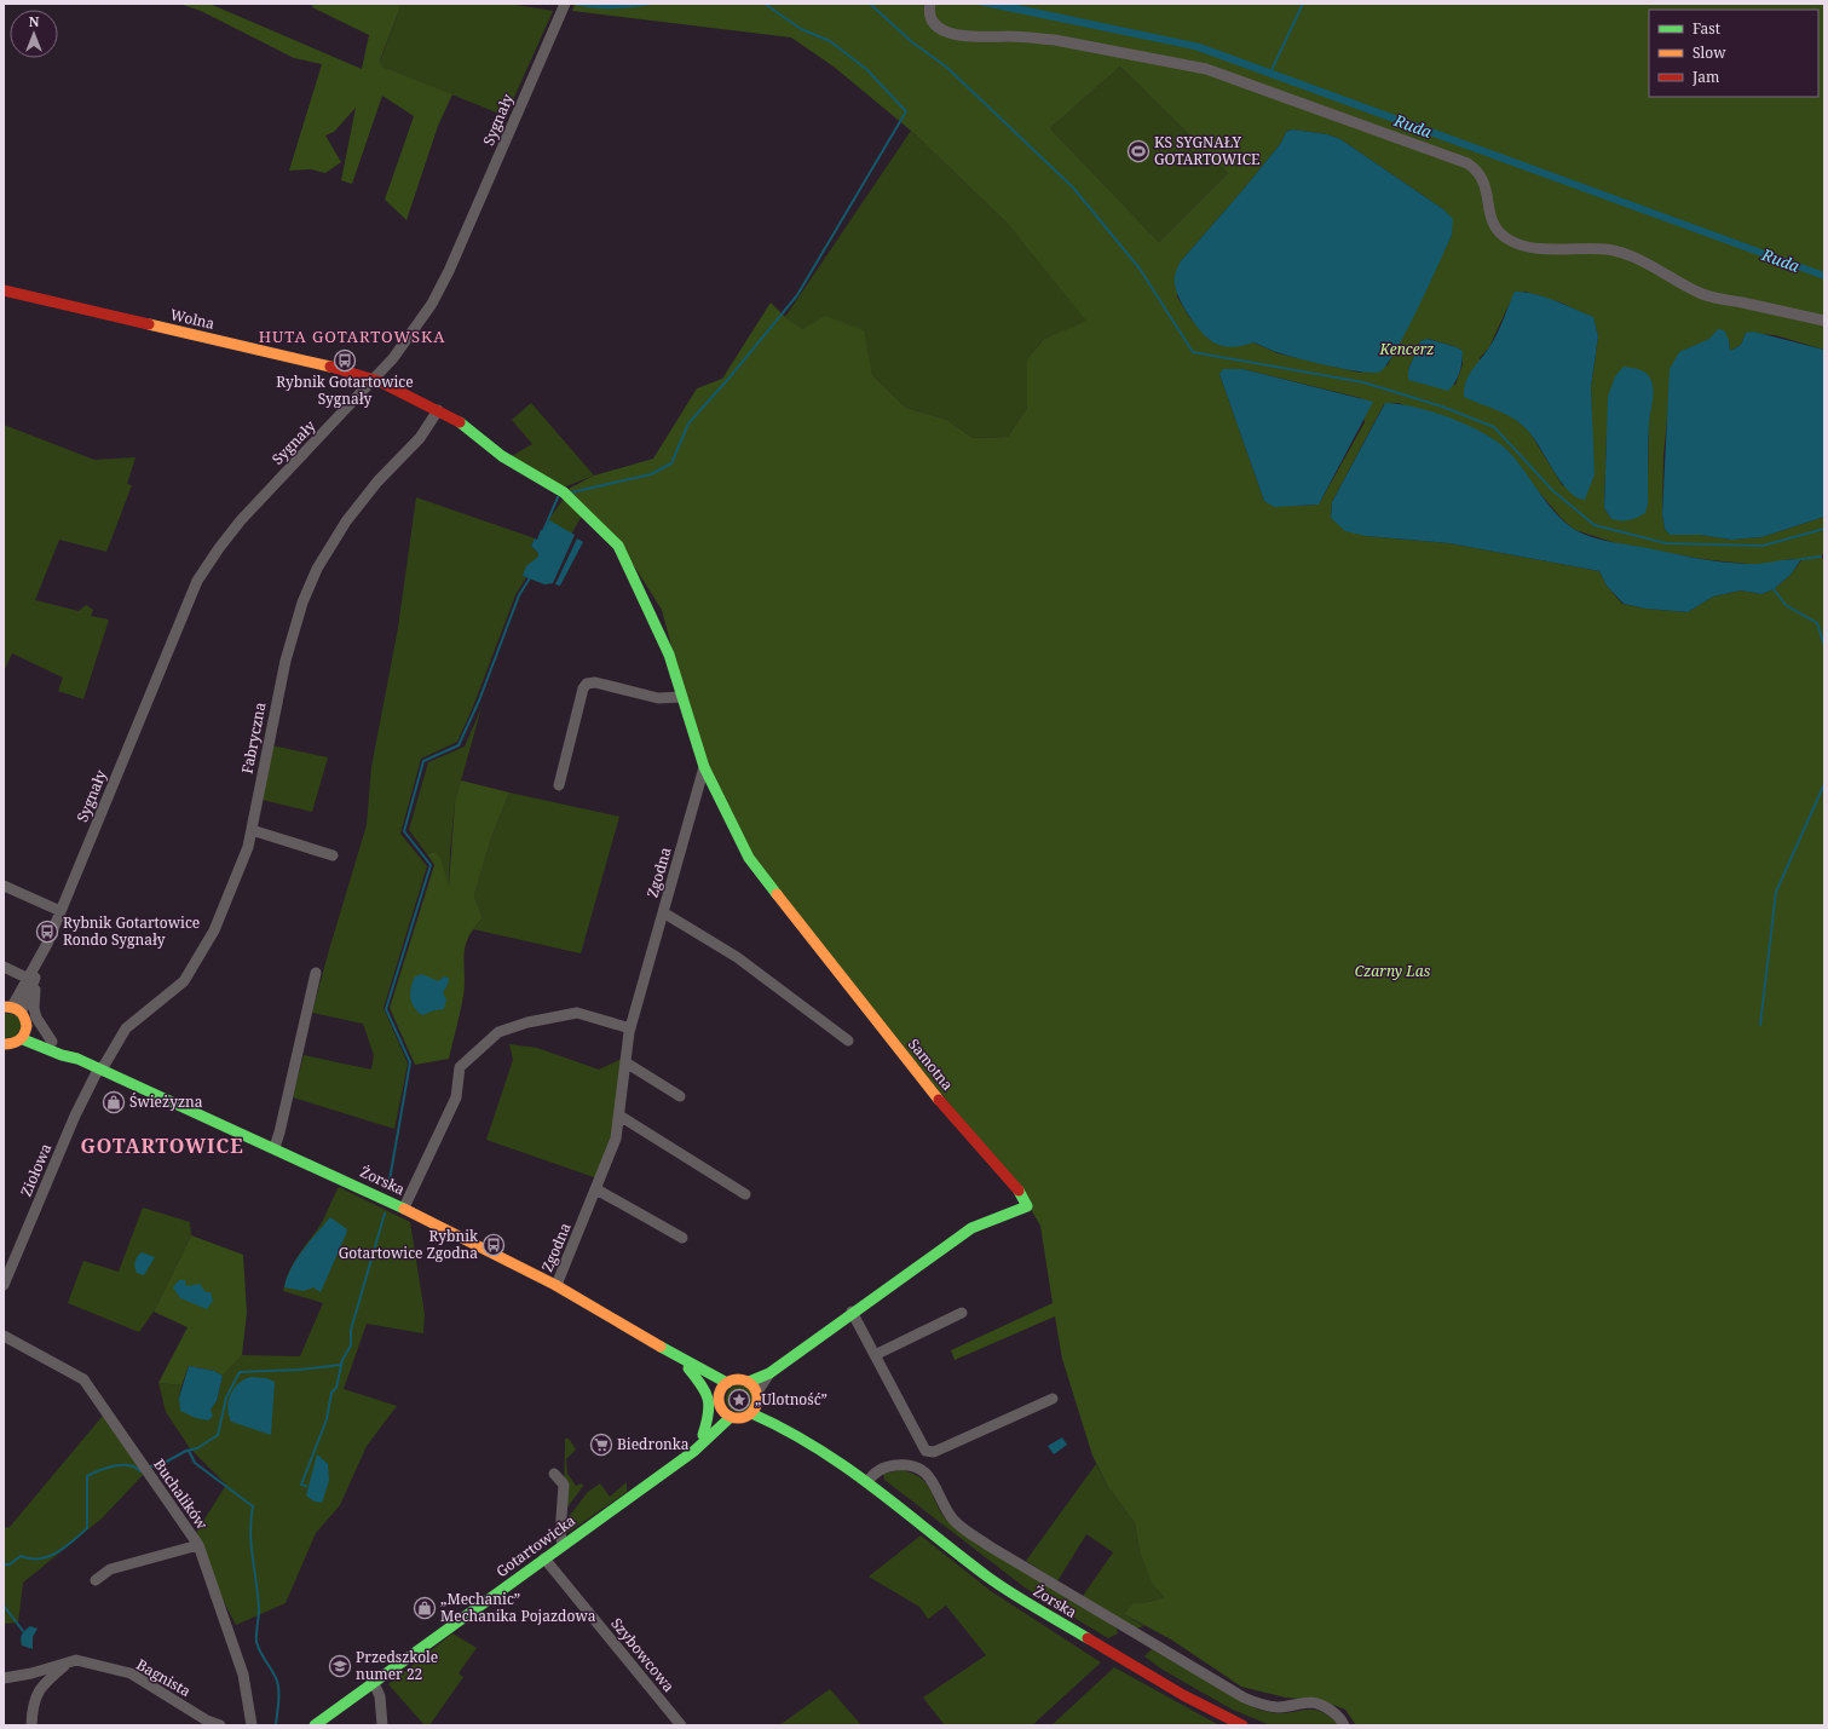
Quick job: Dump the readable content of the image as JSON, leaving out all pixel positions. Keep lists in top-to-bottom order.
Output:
{
  "streets": {
    "street": [
      "Sygnały",
      "Wolna",
      "Fabryczna",
      "Zgodna",
      "Samotna",
      "Ziołowa",
      "Żorska",
      "Buchalików",
      "Gotartowicka",
      "Szybowcowa",
      "Bagnista"
    ]
  },
  "crossings": [
    ["Sygnały", "Wolna"],
    ["Sygnały", "Żorska"],
    ["Fabryczna", "Ziołowa"],
    ["Fabryczna", "Żorska"],
    ["Zgodna", "Samotna"],
    ["Zgodna", "Żorska"],
    ["Samotna", "Żorska"],
    ["Samotna", "Gotartowicka"],
    ["Ziołowa", "Żorska"],
    ["Żorska", "Gotartowicka"],
    ["Gotartowicka", "Szybowcowa"]
  ],
  "districts": ["HUTA GOTARTOWSKA", "GOTARTOWICE"],
  "water": ["Ruda"],
  "parks": ["Kencerz", "Czarny Las"],
  "places": {
    "sports": ["KS SYGNAŁY GOTARTOWICE"],
    "bus stop": ["Rybnik Gotartowice Sygnały", "Rybnik Gotartowice Rondo Sygnały", "Rybnik Gotartowice Zgodna"],
    "shop": ["Świeżyzna", "„Mechanic” Mechanika Pojazdowa"],
    "place": ["„Ulotność”"],
    "supermarket": ["Biedronka"],
    "school or university": ["Przedszkole numer 22"]
  },
  "legend": ["Fast", "Slow", "Jam"],
  "north": "top"
}
